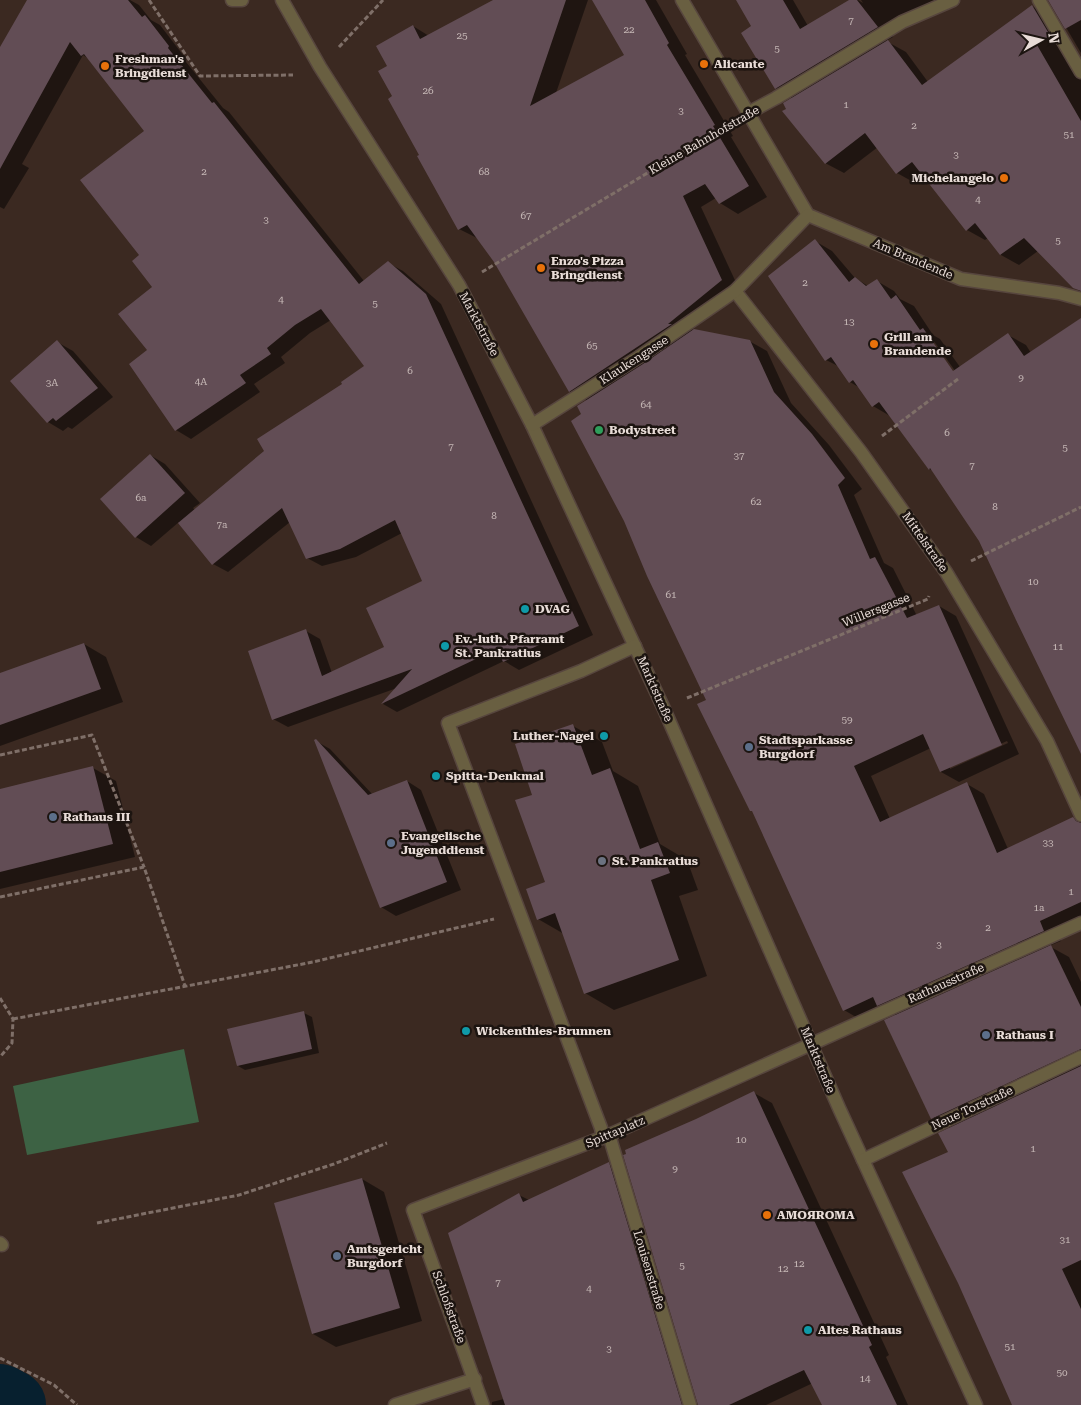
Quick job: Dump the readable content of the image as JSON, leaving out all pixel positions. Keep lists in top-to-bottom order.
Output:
{
  "streets": {
    "street": [
      "Kleine Bahnhofstraße",
      "Am Brandende",
      "Marktstraße",
      "Klaukengasse",
      "Mittelstraße",
      "Rathausstraße",
      "Neue Torstraße",
      "Spittaplatz",
      "Louisenstraße",
      "Schloßstraße"
    ],
    "path": ["Willersgasse"]
  },
  "crossings": [
    ["Kleine Bahnhofstraße", "Marktstraße"],
    ["Marktstraße", "Klaukengasse"],
    ["Marktstraße", "Willersgasse"],
    ["Marktstraße", "Rathausstraße"],
    ["Marktstraße", "Neue Torstraße"],
    ["Marktstraße", "Spittaplatz"],
    ["Marktstraße", "Louisenstraße"],
    ["Klaukengasse", "Mittelstraße"],
    ["Mittelstraße", "Willersgasse"],
    ["Rathausstraße", "Spittaplatz"],
    ["Spittaplatz", "Louisenstraße"],
    ["Spittaplatz", "Schloßstraße"]
  ],
  "places": [
    "Alicante",
    "Freshman's Bringdienst",
    "Michelangelo",
    "Enzo's Pizza Bringdienst",
    "Grill am Brandende",
    "Bodystreet",
    "DVAG",
    "Ev.-luth. Pfarramt St. Pankratius",
    "Luther-Nagel",
    "Stadtsparkasse Burgdorf",
    "Spitta-Denkmal",
    "Rathaus III",
    "Evangelische Jugenddienst",
    "St. Pankratius",
    "Wickenthies-Brunnen",
    "Rathaus I",
    "AMOЯROMA",
    "Amtsgericht Burgdorf",
    "Altes Rathaus"
  ],
  "house_numbers": [
    "7",
    "22",
    "25",
    "5",
    "26",
    "1",
    "3",
    "2",
    "51",
    "3",
    "2",
    "68",
    "4",
    "67",
    "3",
    "5",
    "2",
    "4",
    "5",
    "13",
    "65",
    "6",
    "9",
    "4A",
    "3A",
    "64",
    "6",
    "7",
    "5",
    "37",
    "7",
    "6a",
    "62",
    "8",
    "8",
    "7a",
    "10",
    "61",
    "11",
    "59",
    "33",
    "1",
    "1a",
    "2",
    "3",
    "10",
    "1",
    "9",
    "31",
    "12",
    "5",
    "12",
    "7",
    "4",
    "51",
    "3",
    "50",
    "14"
  ],
  "north": "right"
}
